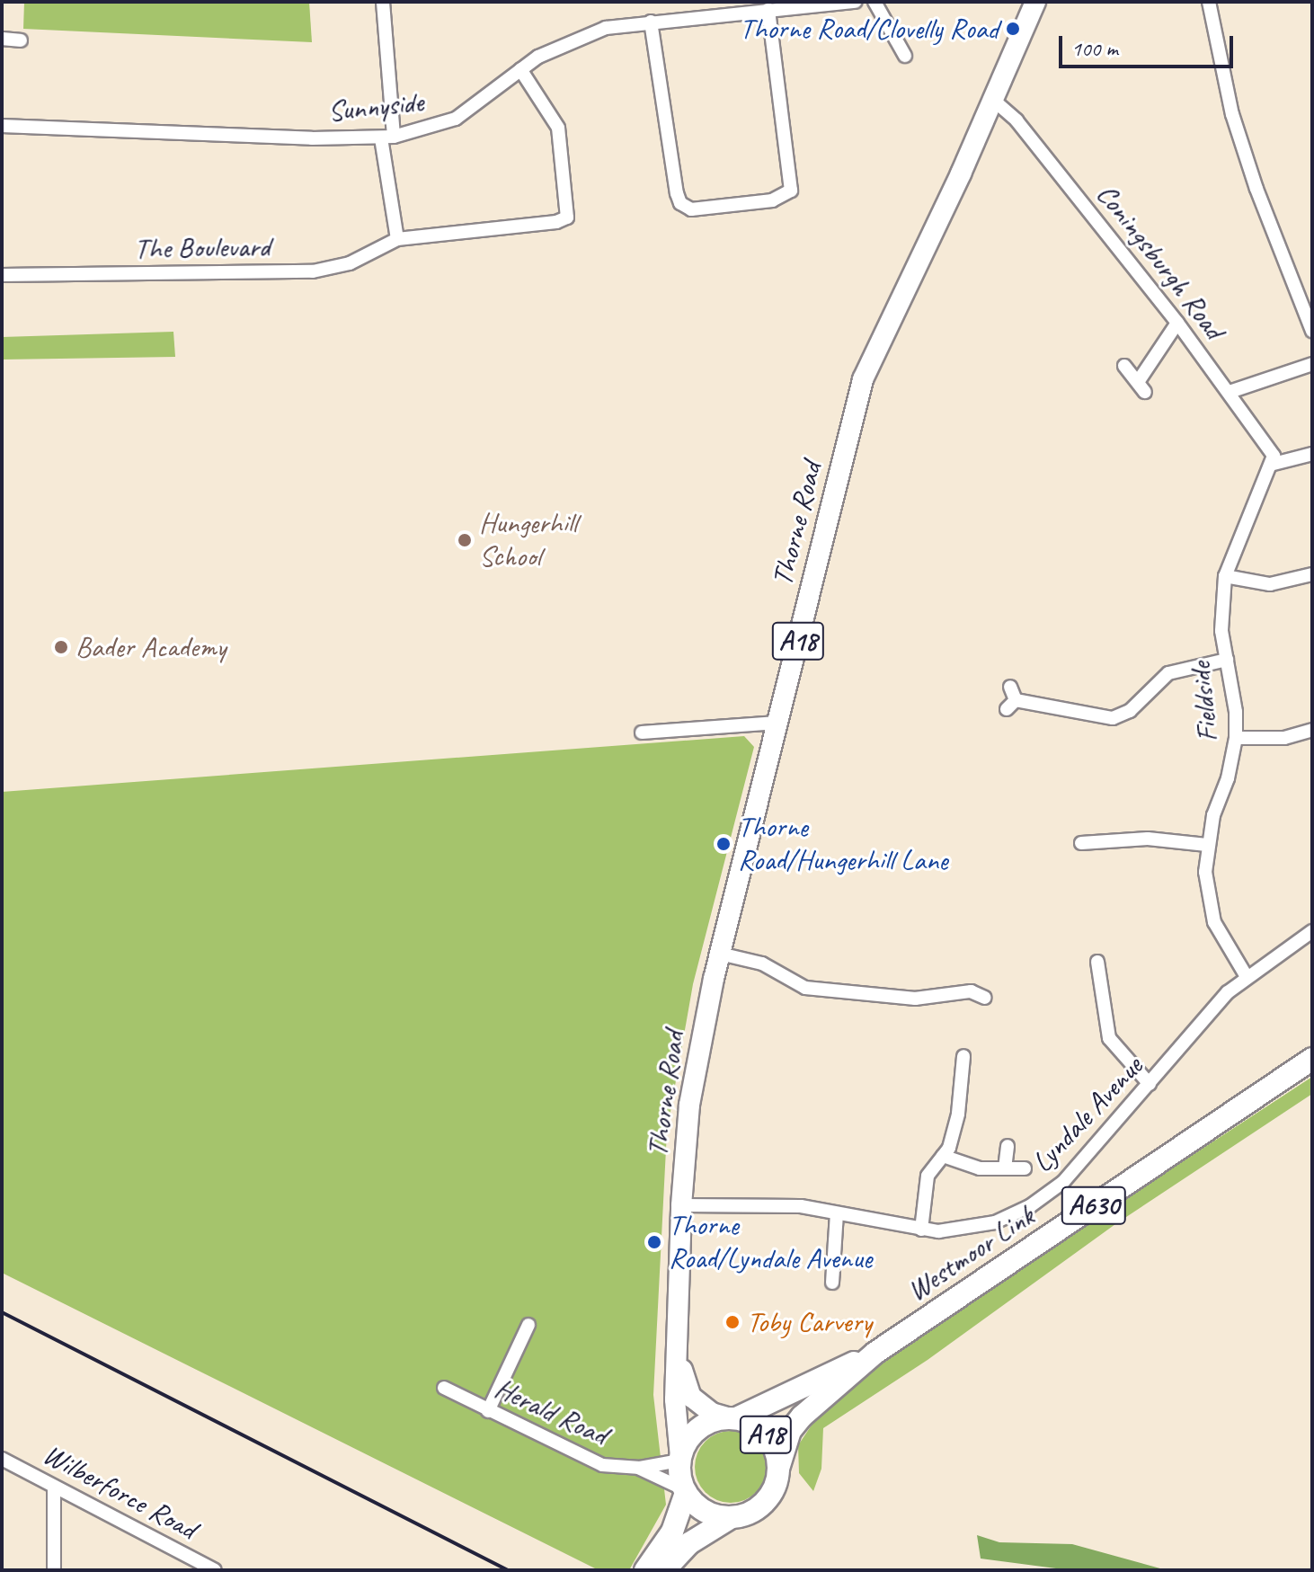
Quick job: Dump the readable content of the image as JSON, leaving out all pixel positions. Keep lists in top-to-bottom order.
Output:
{
  "streets": {
    "highway": ["A18", "A630", "Westmoor Link"],
    "main road": ["Thorne Road"],
    "street": [
      "Sunnyside",
      "The Boulevard",
      "Coningsburgh Road",
      "Fieldside",
      "Lyndale Avenue",
      "Herald Road",
      "Wilberforce Road"
    ]
  },
  "crossings": [
    ["Sunnyside", "The Boulevard"],
    ["Coningsburgh Road", "Thorne Road"],
    ["Coningsburgh Road", "Fieldside"],
    ["Thorne Road", "A18"],
    ["Thorne Road", "Lyndale Avenue"],
    ["A18", "Westmoor Link"],
    ["A18", "Herald Road"],
    ["Fieldside", "Lyndale Avenue"],
    ["Westmoor Link", "Herald Road"]
  ],
  "places": [
    "Thorne Road/Clovelly Road",
    "Hungerhill School",
    "Bader Academy",
    "Thorne Road/Hungerhill Lane",
    "Thorne Road/Lyndale Avenue",
    "Toby Carvery"
  ],
  "scale_bar": "100 m"
}
